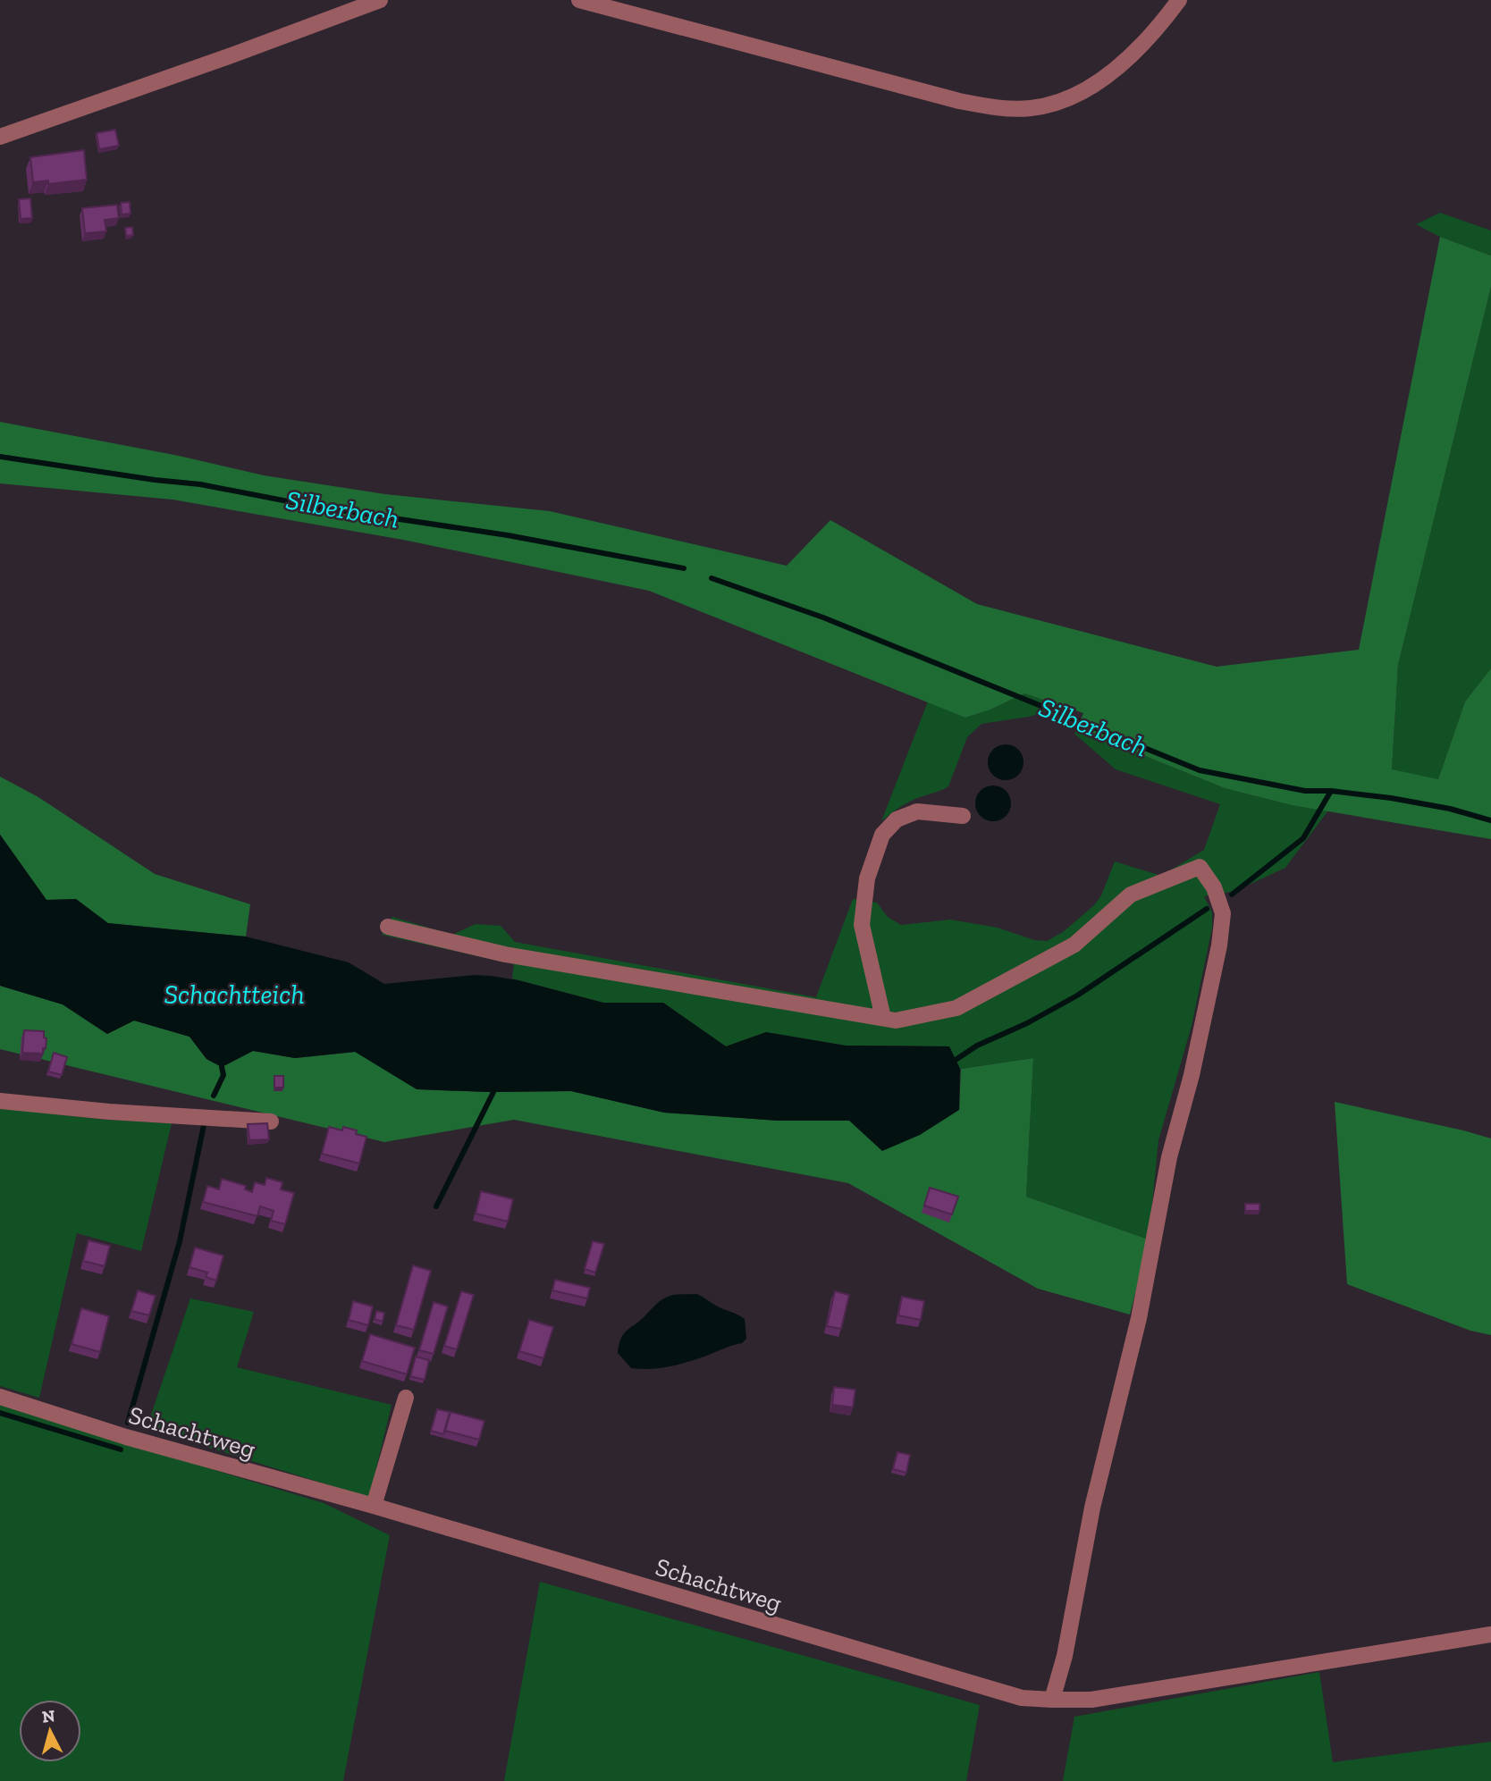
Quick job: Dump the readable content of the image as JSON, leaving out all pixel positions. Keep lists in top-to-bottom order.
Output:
{
  "streets": {
    "street": ["Schachtweg"]
  },
  "water": ["Silberbach", "Schachtteich"],
  "north": "top"
}
